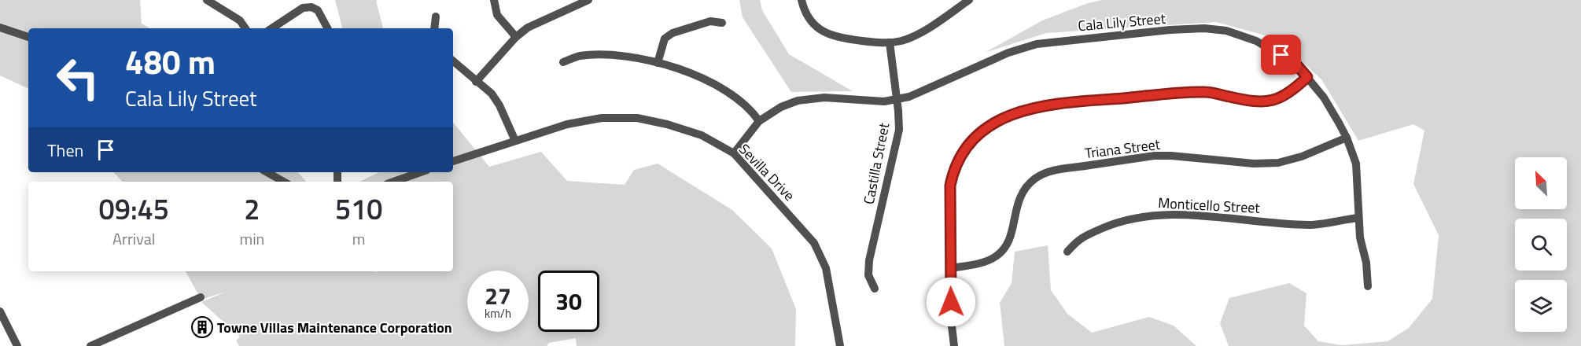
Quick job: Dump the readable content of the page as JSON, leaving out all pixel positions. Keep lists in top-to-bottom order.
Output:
{
  "streets": {
    "street": [
      "Cala Lily Street",
      "Triana Street",
      "Castilla Street",
      "Sevilla Drive",
      "Monticello Street"
    ]
  },
  "crossings": [
    ["Cala Lily Street", "Triana Street"],
    ["Cala Lily Street", "Castilla Street"],
    ["Cala Lily Street", "Sevilla Drive"],
    ["Cala Lily Street", "Monticello Street"]
  ],
  "places": {
    "building": ["Towne Villas Maintenance Corporation"]
  },
  "north": "top left",
  "page": {
    "turn": ["480 m", "Cala Lily Street"],
    "then": "Then",
    "eta": [
      "09:45",
      "Arrival",
      "2",
      "min",
      "510",
      "m"
    ],
    "speed": "27 km/h",
    "limit": "30"
  }
}
